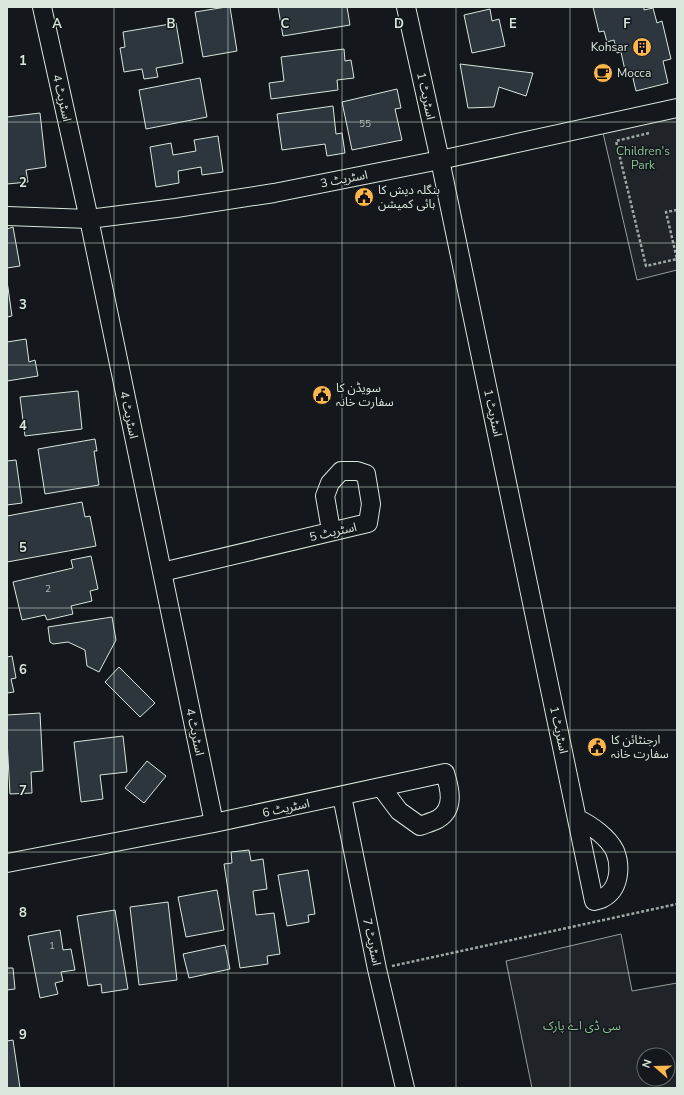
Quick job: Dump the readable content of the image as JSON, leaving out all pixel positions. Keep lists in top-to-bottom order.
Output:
{
  "streets": {
    "street": [
      "اسٹریٹ 1",
      "اسٹریٹ 4",
      "اسٹریٹ 3",
      "اسٹریٹ 5",
      "اسٹریٹ 6",
      "اسٹریٹ 7"
    ]
  },
  "crossings": [
    ["اسٹریٹ 1", "اسٹریٹ 3"],
    ["اسٹریٹ 4", "اسٹریٹ 3"],
    ["اسٹریٹ 4", "اسٹریٹ 5"],
    ["اسٹریٹ 4", "اسٹریٹ 6"],
    ["اسٹریٹ 6", "اسٹریٹ 7"]
  ],
  "parks": ["Children's Park", "سی ڈی اے پارک"],
  "places": {
    "building": ["Kohsar"],
    "cafe": ["Mocca"],
    "public building": ["بنگلہ دیش کا ہائی کمیشن", "سویڈن کا سفارت خانہ", "ارجنٹائن کا سفارت خانہ"]
  },
  "house_numbers": ["55", "2", "1"],
  "north": "left",
  "grid": {
    "columns": [
      "A",
      "B",
      "C",
      "D",
      "E",
      "F"
    ],
    "rows": [
      "1",
      "2",
      "3",
      "4",
      "5",
      "6",
      "7",
      "8",
      "9"
    ]
  }
}
